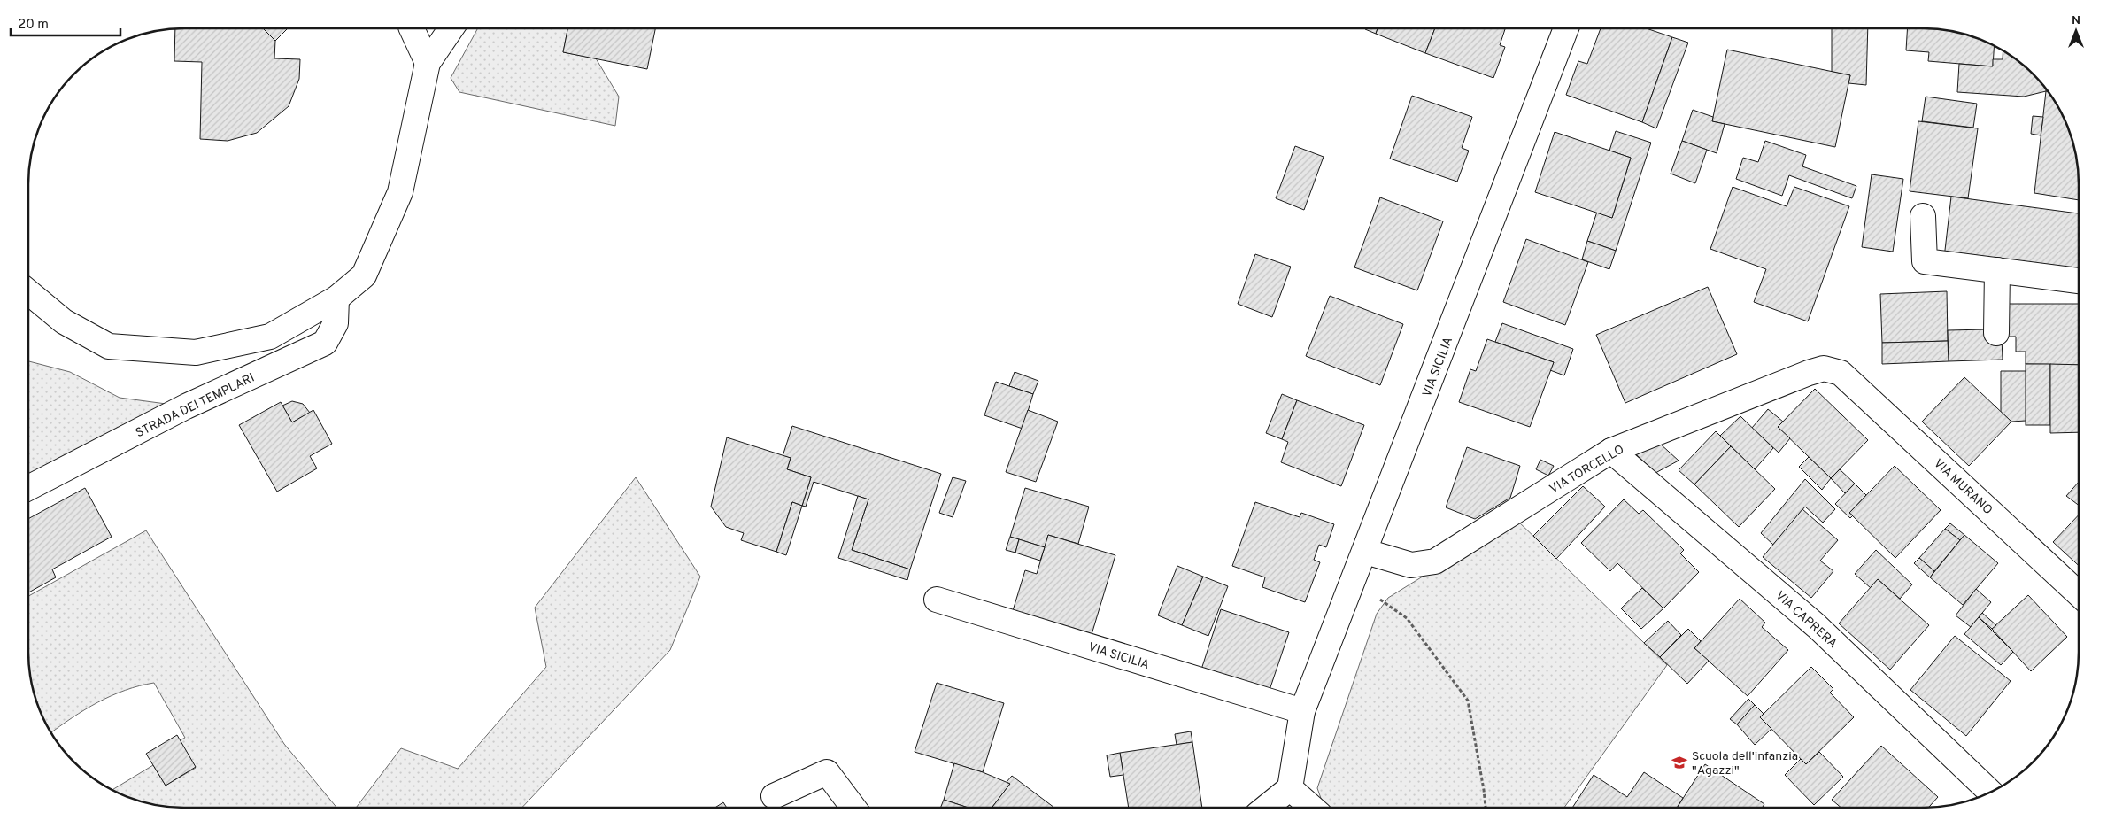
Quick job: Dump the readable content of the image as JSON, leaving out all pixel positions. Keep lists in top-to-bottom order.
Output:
{
  "streets": {
    "street": [
      "VIA SICILIA",
      "STRADA DEI TEMPLARI",
      "VIA TORCELLO",
      "VIA MURANO",
      "VIA CAPRERA"
    ]
  },
  "crossings": [
    ["VIA SICILIA", "VIA TORCELLO"],
    ["VIA TORCELLO", "VIA MURANO"],
    ["VIA TORCELLO", "VIA CAPRERA"]
  ],
  "places": {
    "school or university": ["Scuola dell'infanzia \"Agazzi\""]
  },
  "scale_bar": "20 m",
  "north": "top"
}
